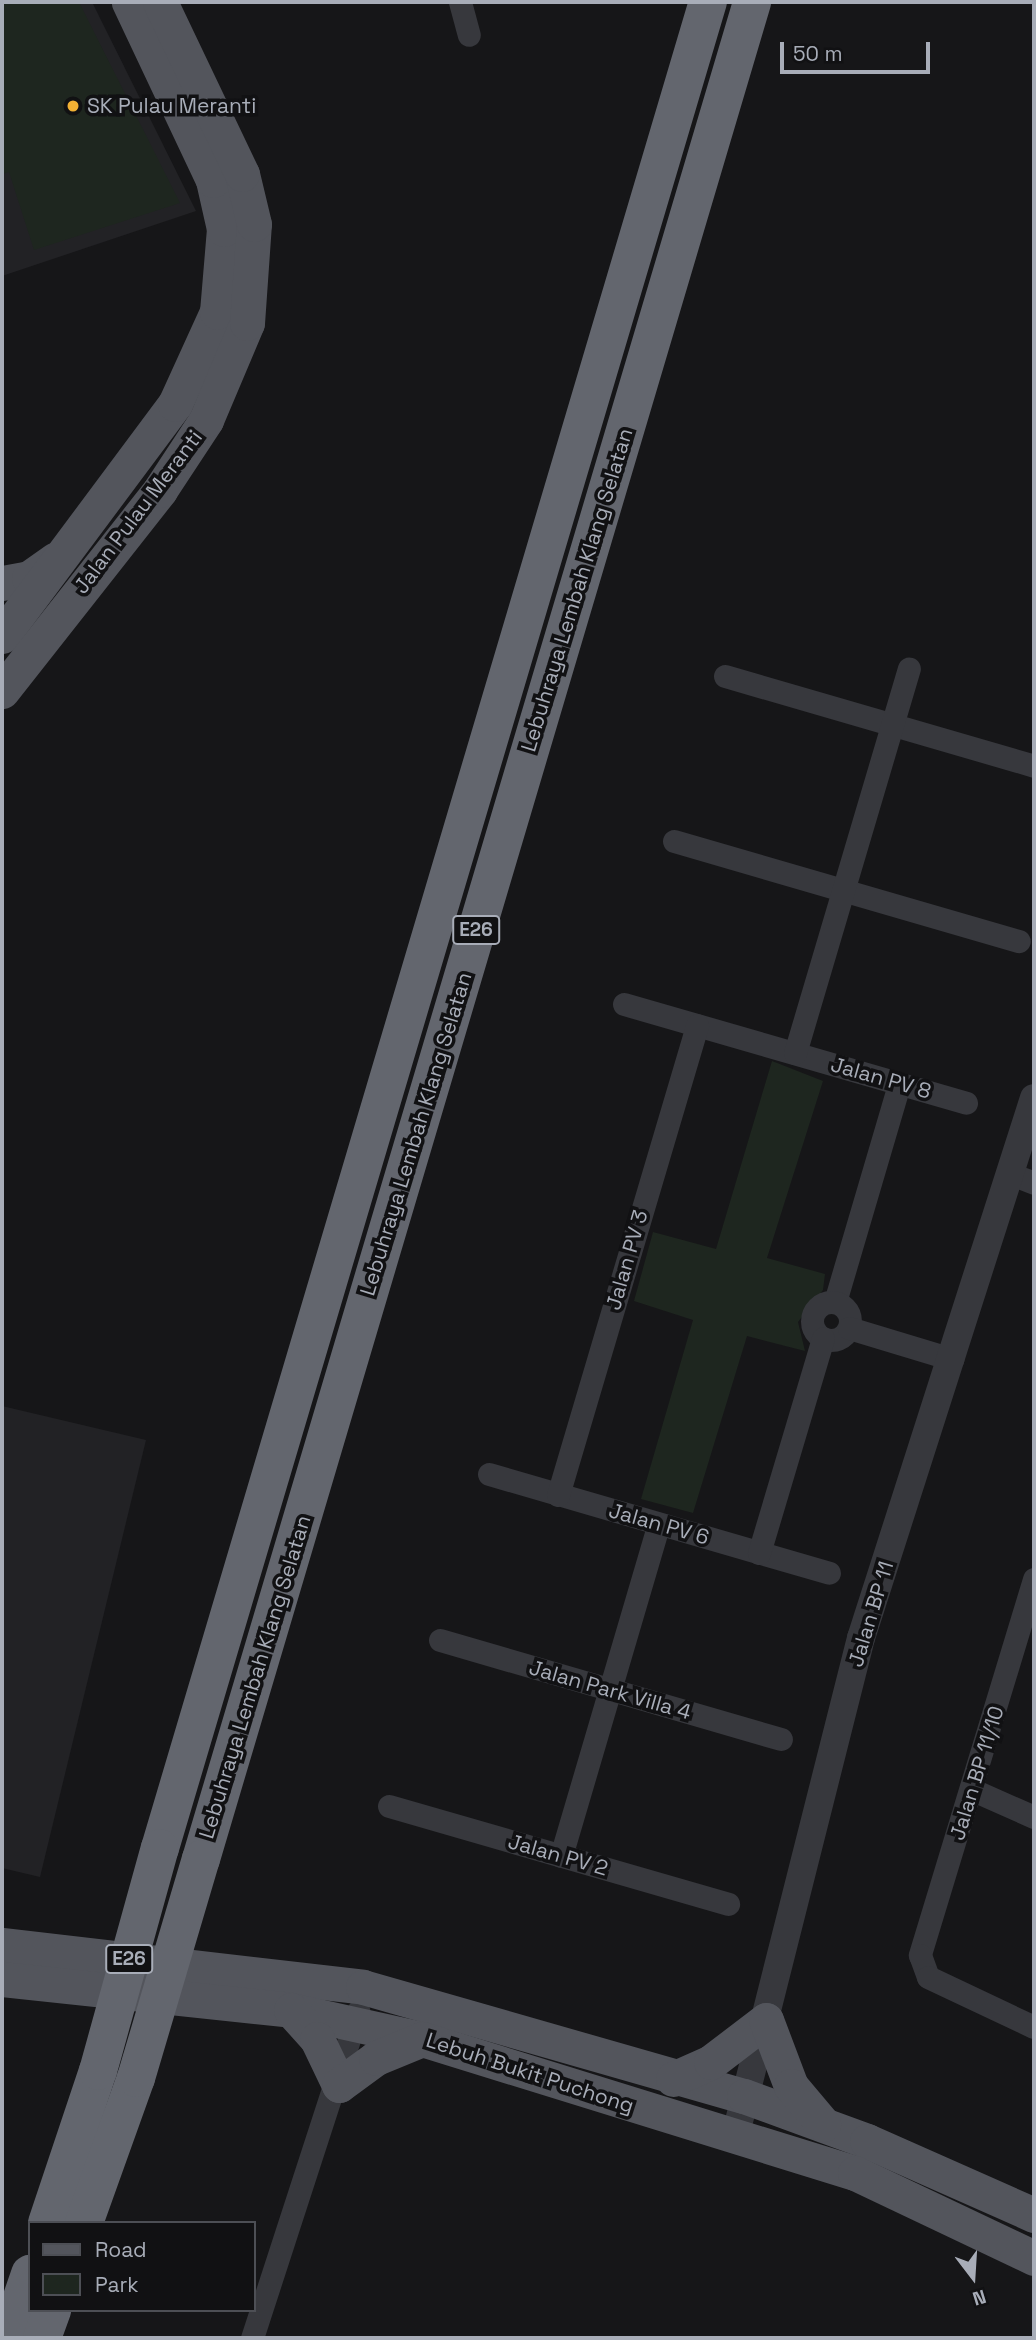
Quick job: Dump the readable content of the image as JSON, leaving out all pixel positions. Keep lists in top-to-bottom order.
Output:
{
  "streets": {
    "highway": ["Lebuhraya Lembah Klang Selatan", "E26"],
    "main road": ["Jalan Pulau Meranti", "Lebuh Bukit Puchong"],
    "street": [
      "Jalan PV 8",
      "Jalan PV 3",
      "Jalan PV 6",
      "Jalan BP 11",
      "Jalan Park Villa 4",
      "Jalan BP 11/10",
      "Jalan PV 2"
    ]
  },
  "crossings": [
    ["Jalan PV 8", "Jalan PV 3"],
    ["Jalan PV 3", "Jalan PV 6"],
    ["Jalan BP 11", "Lebuh Bukit Puchong"]
  ],
  "places": ["SK Pulau Meranti"],
  "legend": ["Road", "Park"],
  "scale_bar": "50 m",
  "north": "bottom"
}
